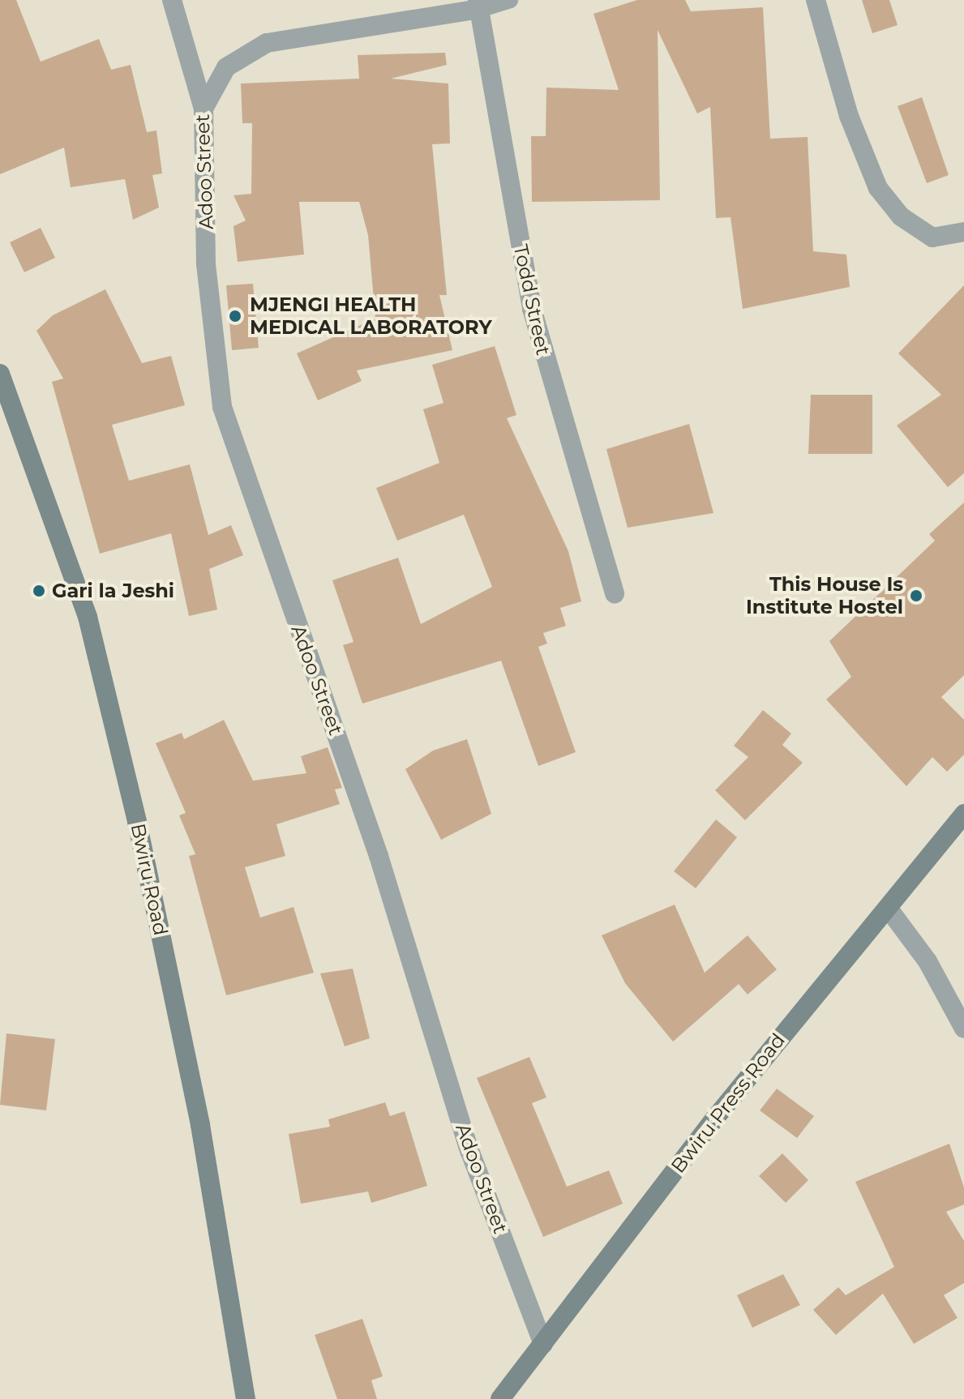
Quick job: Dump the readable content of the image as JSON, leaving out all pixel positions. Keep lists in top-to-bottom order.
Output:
{
  "streets": {
    "main road": ["Bwiru Road", "Bwiru Press Road"],
    "street": ["Adoo Street", "Todd Street"]
  },
  "crossings": [
    ["Adoo Street", "Bwiru Press Road"]
  ],
  "places": ["MJENGI HEALTH MEDICAL LABORATORY", "Gari la Jeshi", "This House Is Institute Hostel"]
}
